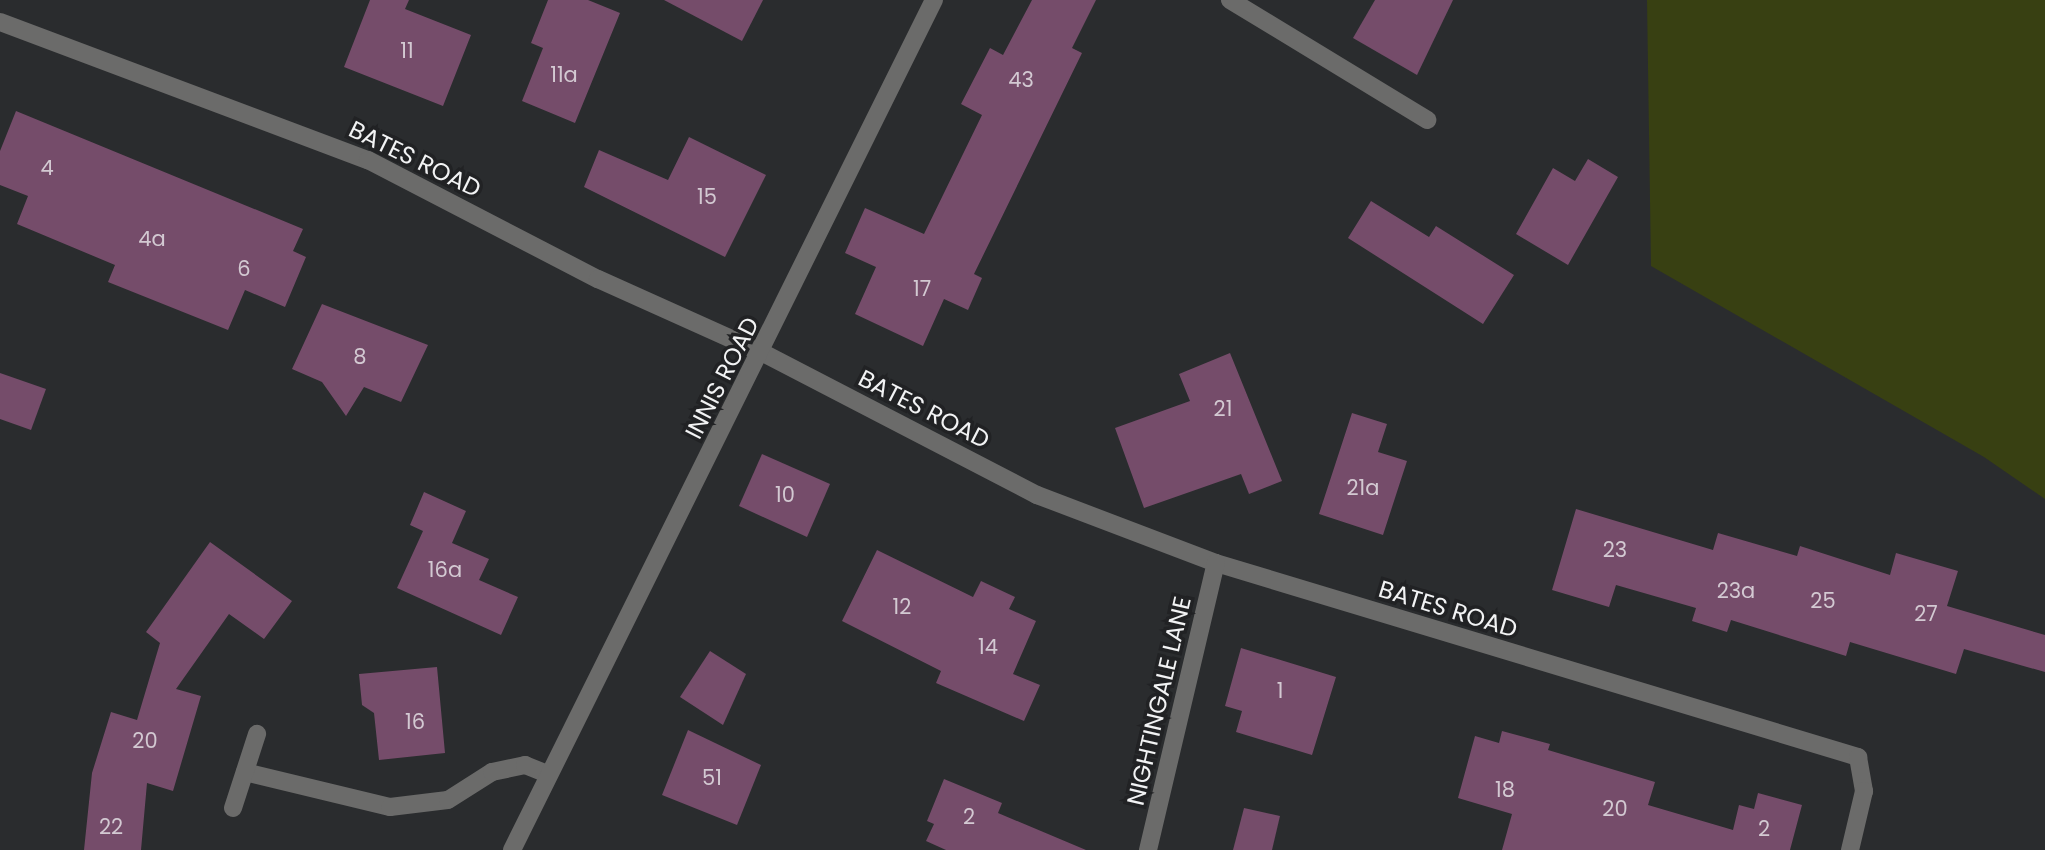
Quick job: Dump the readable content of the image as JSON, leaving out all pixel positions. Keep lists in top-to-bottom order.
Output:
{
  "streets": {
    "street": ["BATES ROAD", "INNIS ROAD", "NIGHTINGALE LANE"]
  },
  "crossings": [
    ["BATES ROAD", "INNIS ROAD"],
    ["BATES ROAD", "NIGHTINGALE LANE"]
  ],
  "house_numbers": [
    "11",
    "11a",
    "43",
    "4",
    "15",
    "4a",
    "6",
    "17",
    "8",
    "21",
    "21a",
    "10",
    "23",
    "16a",
    "23a",
    "25",
    "12",
    "27",
    "14",
    "1",
    "16",
    "20",
    "51",
    "18",
    "20",
    "2",
    "22",
    "2"
  ]
}
